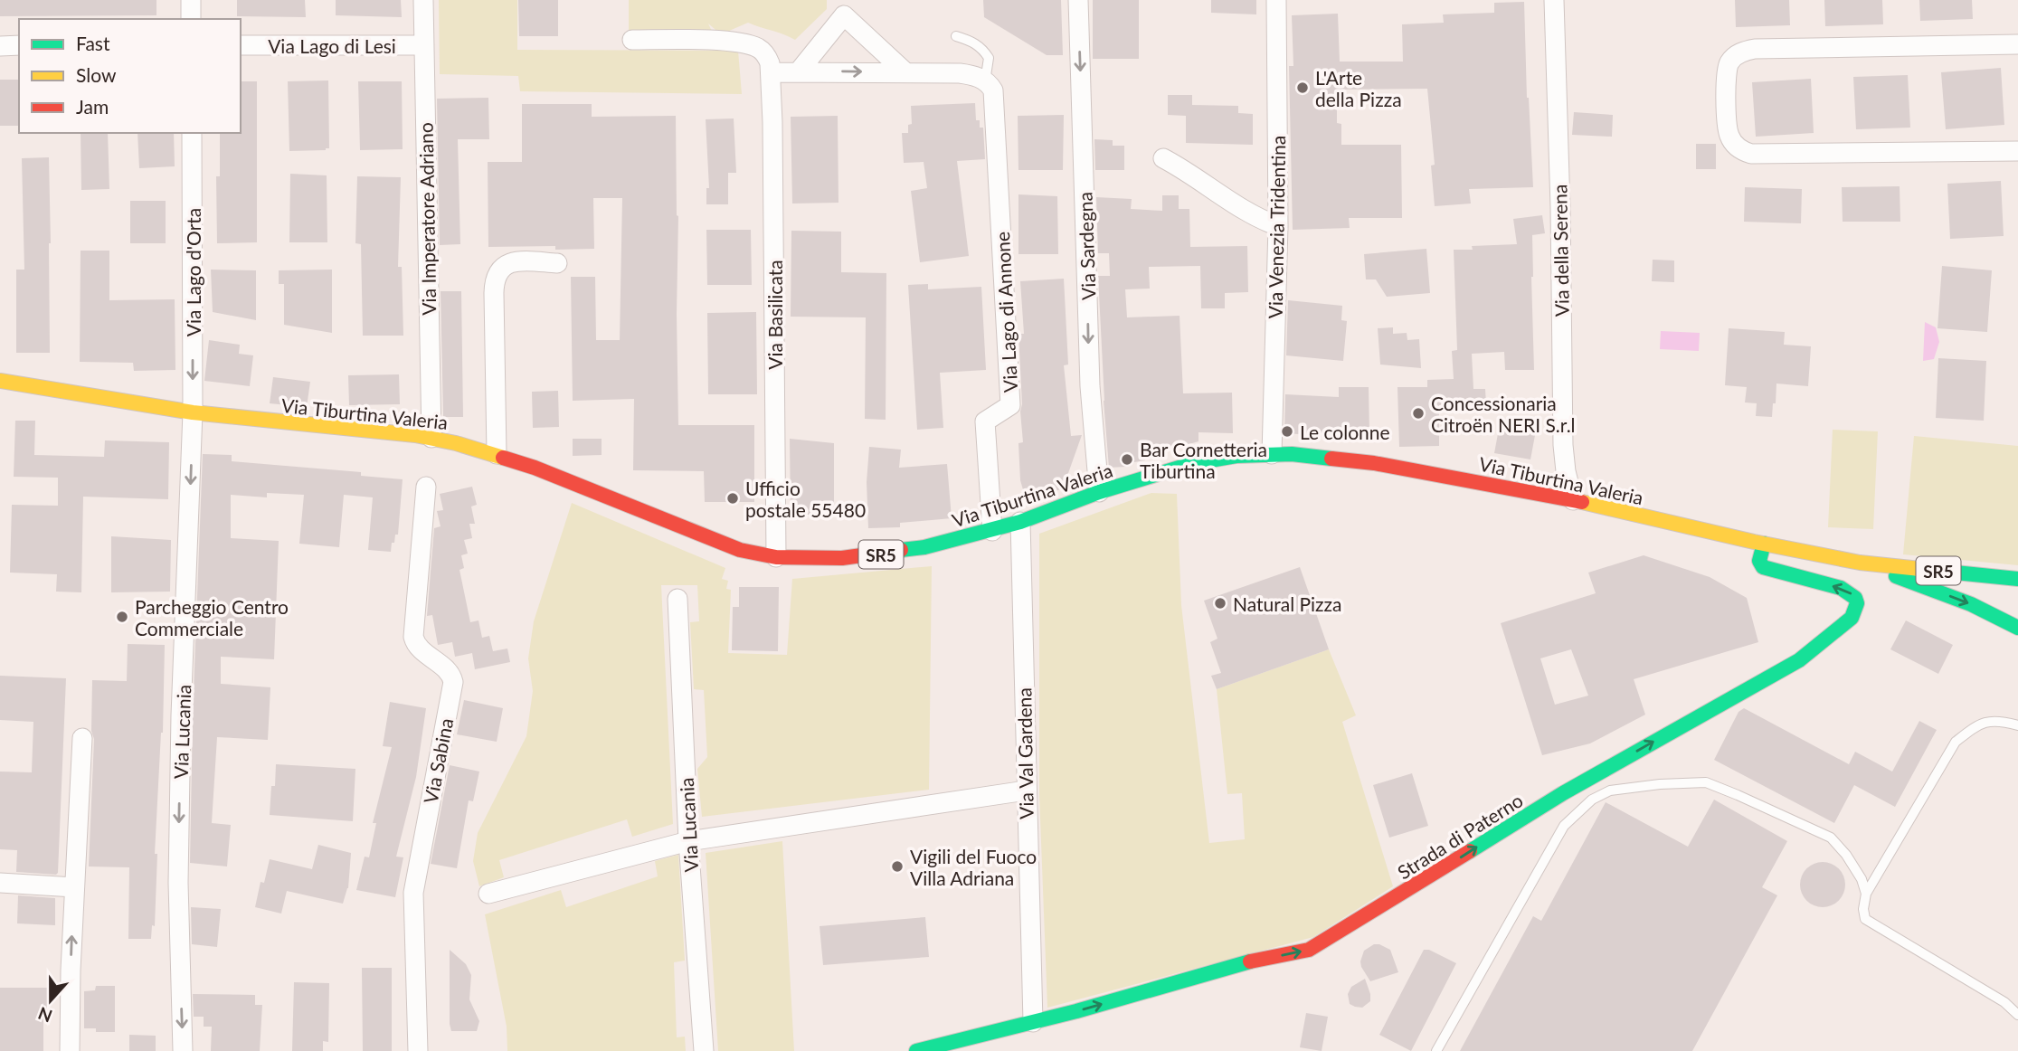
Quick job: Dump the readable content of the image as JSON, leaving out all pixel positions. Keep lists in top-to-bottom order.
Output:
{
  "streets": {
    "main road": ["Via Tiburtina Valeria", "SR5", "Strada di Paterno"],
    "street": [
      "Via Lago di Lesi",
      "Via Imperatore Adriano",
      "Via Venezia Tridentina",
      "Via Sardegna",
      "Via della Serena",
      "Via Lago d'Orta",
      "Via Lago di Annone",
      "Via Basilicata",
      "Via Lucania",
      "Via Val Gardena",
      "Via Sabina"
    ]
  },
  "crossings": [
    ["Via Lago di Lesi", "Via Imperatore Adriano"],
    ["Via Imperatore Adriano", "Via Tiburtina Valeria"],
    ["Via Venezia Tridentina", "Via Tiburtina Valeria"],
    ["Via Sardegna", "Via Tiburtina Valeria"],
    ["Via della Serena", "Via Tiburtina Valeria"],
    ["Via Lago d'Orta", "Via Tiburtina Valeria"],
    ["Via Lago d'Orta", "Via Lucania"],
    ["Via Lago di Annone", "Via Tiburtina Valeria"],
    ["Via Basilicata", "Via Tiburtina Valeria"],
    ["Via Tiburtina Valeria", "Via Lucania"],
    ["Via Tiburtina Valeria", "Via Val Gardena"],
    ["Via Tiburtina Valeria", "Strada di Paterno"],
    ["Via Val Gardena", "Strada di Paterno"]
  ],
  "one_way": ["Via Sardegna", "Via Lago d'Orta", "Strada di Paterno"],
  "places": [
    "L'Arte della Pizza",
    "Concessionaria Citroën NERI S.r.l",
    "Le colonne",
    "Bar Cornetteria Tiburtina",
    "Ufficio postale 55480",
    "Natural Pizza",
    "Parcheggio Centro Commerciale",
    "Vigili del Fuoco Villa Adriana"
  ],
  "legend": ["Fast", "Slow", "Jam"],
  "north": "bottom"
}
